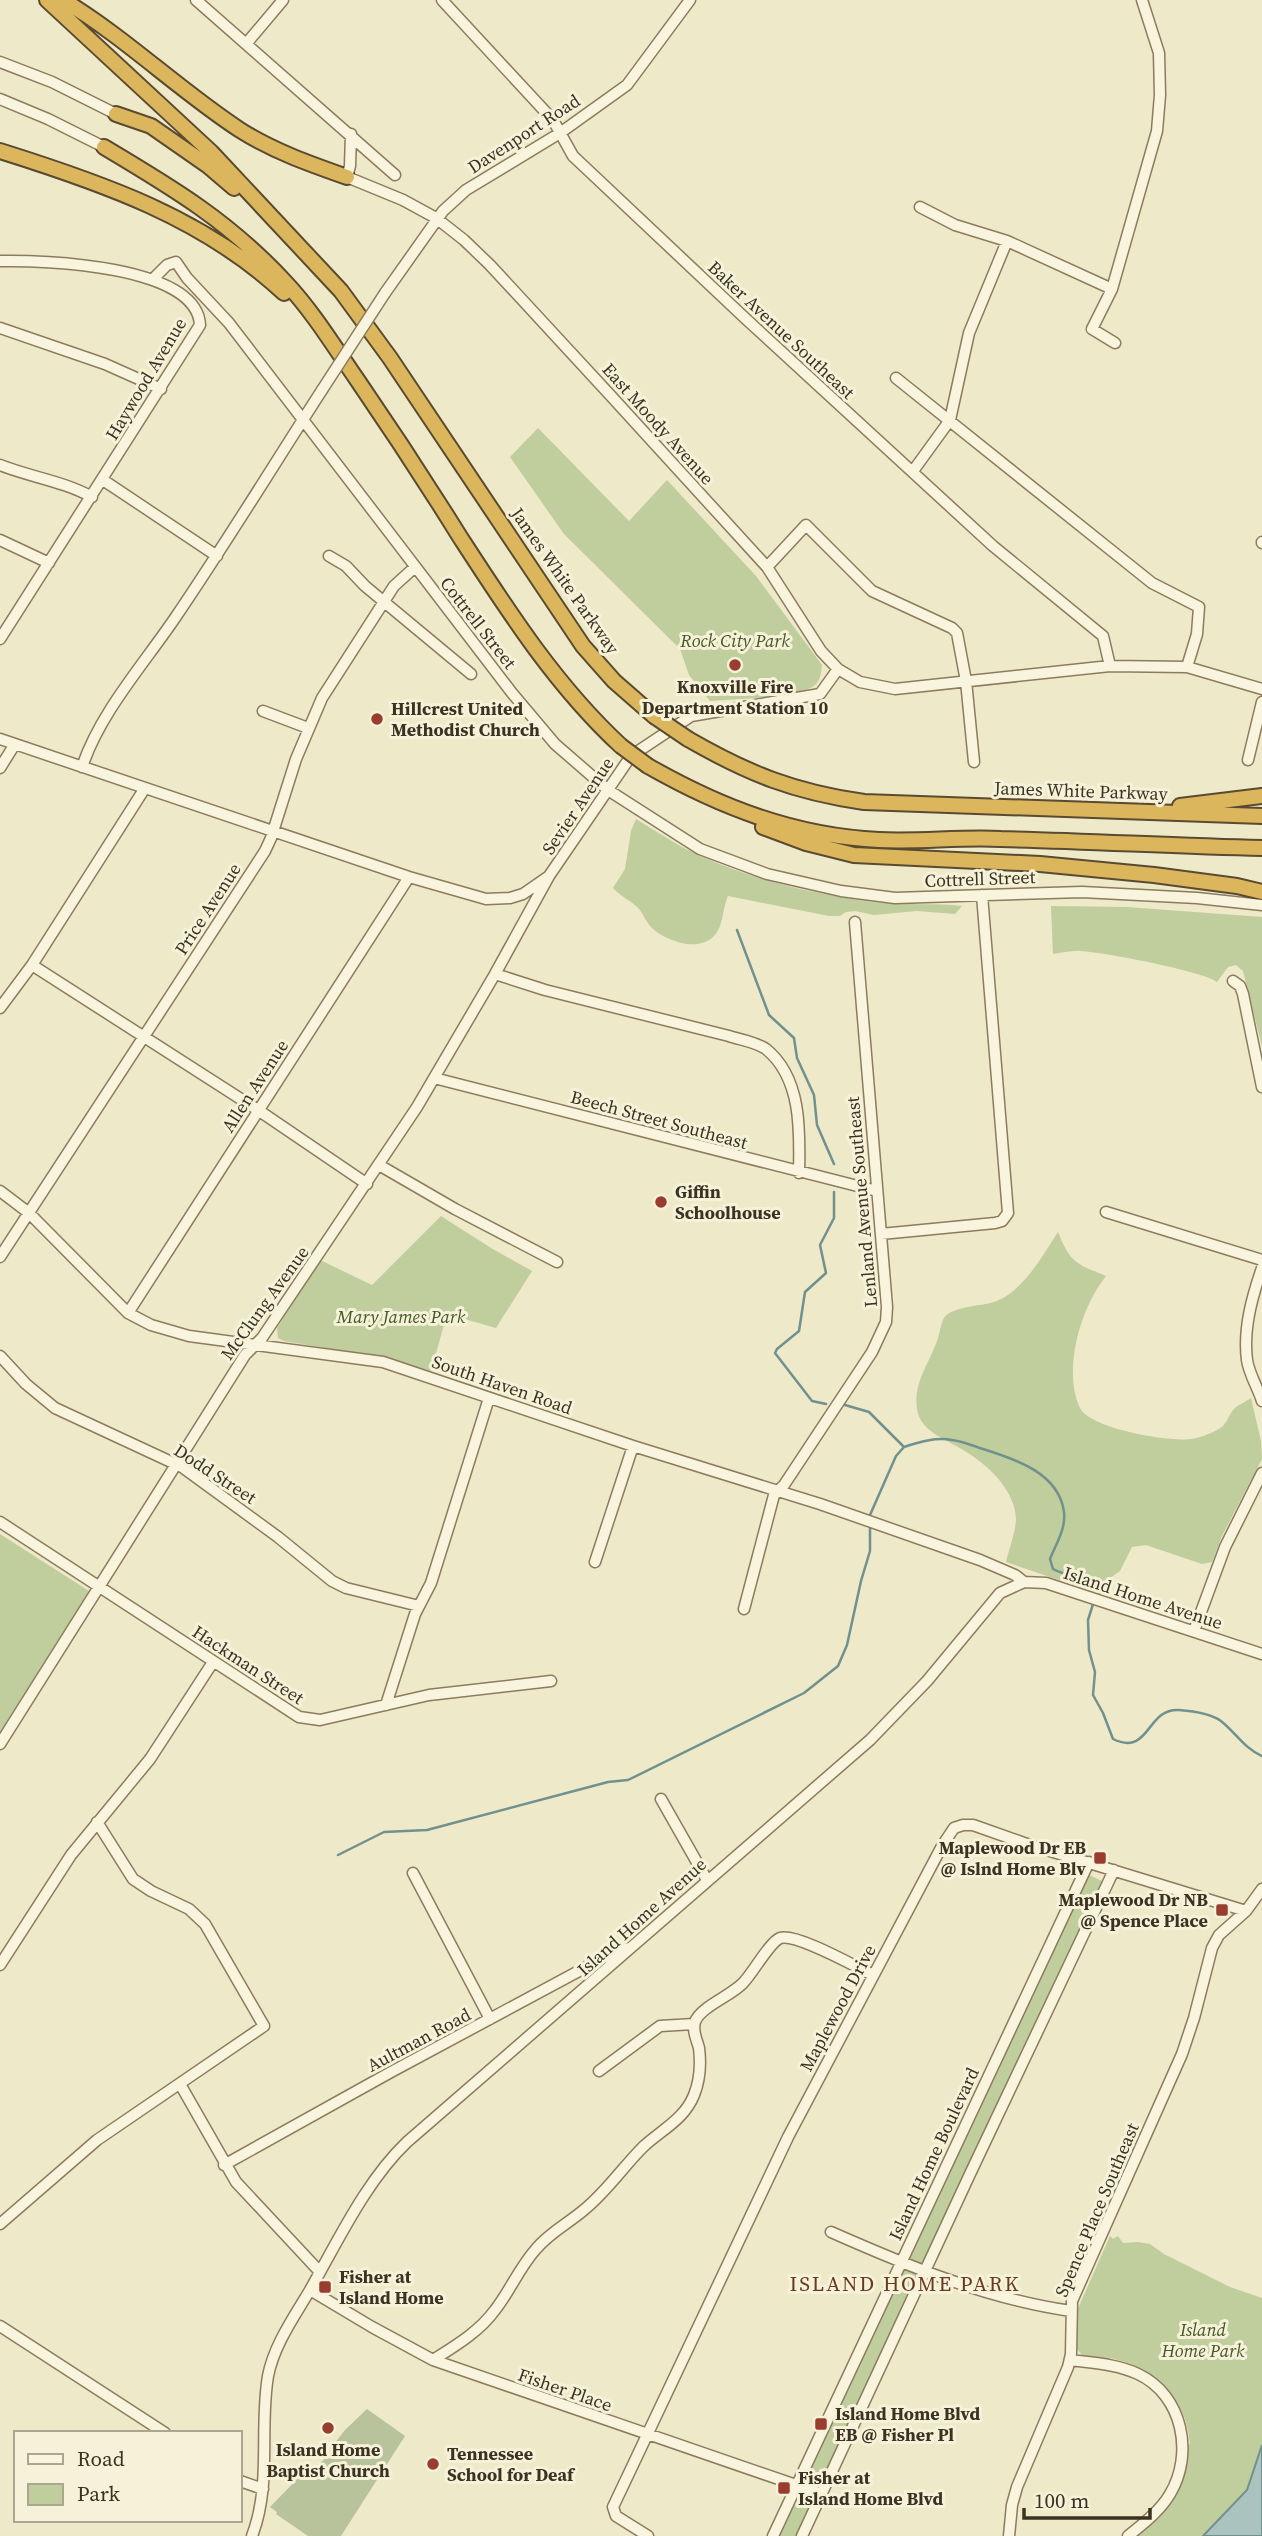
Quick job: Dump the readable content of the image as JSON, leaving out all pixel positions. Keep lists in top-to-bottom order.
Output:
{
  "streets": {
    "highway": ["James White Parkway"],
    "street": [
      "Davenport Road",
      "Baker Avenue Southeast",
      "Haywood Avenue",
      "East Moody Avenue",
      "Cottrell Street",
      "Sevier Avenue",
      "Price Avenue",
      "Allen Avenue",
      "Beech Street Southeast",
      "Lenland Avenue Southeast",
      "McClung Avenue",
      "South Haven Road",
      "Dodd Street",
      "Island Home Avenue",
      "Hackman Street",
      "Maplewood Drive",
      "Aultman Road",
      "Island Home Boulevard",
      "Spence Place Southeast",
      "Fisher Place"
    ]
  },
  "crossings": [
    ["Davenport Road", "Baker Avenue Southeast"],
    ["Davenport Road", "East Moody Avenue"],
    ["Davenport Road", "Cottrell Street"],
    ["Davenport Road", "Sevier Avenue"],
    ["Haywood Avenue", "Cottrell Street"],
    ["East Moody Avenue", "Sevier Avenue"],
    ["Cottrell Street", "Sevier Avenue"],
    ["Cottrell Street", "Price Avenue"],
    ["Sevier Avenue", "Price Avenue"],
    ["Sevier Avenue", "Allen Avenue"],
    ["Sevier Avenue", "McClung Avenue"],
    ["Price Avenue", "South Haven Road"],
    ["Allen Avenue", "South Haven Road"],
    ["Beech Street Southeast", "Lenland Avenue Southeast"],
    ["Beech Street Southeast", "McClung Avenue"],
    ["Lenland Avenue Southeast", "South Haven Road"],
    ["McClung Avenue", "South Haven Road"],
    ["McClung Avenue", "Dodd Street"],
    ["McClung Avenue", "Hackman Street"],
    ["South Haven Road", "Island Home Avenue"],
    ["Island Home Avenue", "Aultman Road"],
    ["Island Home Avenue", "Fisher Place"],
    ["Maplewood Drive", "Island Home Boulevard"],
    ["Maplewood Drive", "Spence Place Southeast"],
    ["Maplewood Drive", "Fisher Place"],
    ["Island Home Boulevard", "Fisher Place"]
  ],
  "districts": ["ISLAND HOME PARK"],
  "parks": ["Rock City Park", "Mary James Park", "Island Home Park"],
  "places": {
    "other": [
      "Knoxville Fire Department Station 10",
      "Hillcrest United Methodist Church",
      "Giffin Schoolhouse",
      "Island Home Baptist Church",
      "Tennessee School for Deaf"
    ],
    "transit": [
      "Maplewood Dr EB @ Islnd Home Blv",
      "Maplewood Dr NB @ Spence Place",
      "Fisher at Island Home",
      "Island Home Blvd EB @ Fisher Pl",
      "Fisher at Island Home Blvd"
    ]
  },
  "legend": ["Road", "Park"],
  "scale_bar": "100 m"
}
